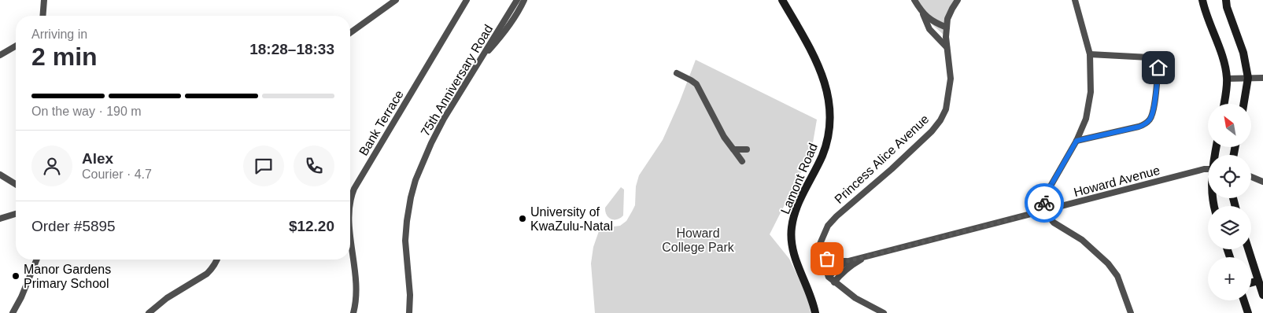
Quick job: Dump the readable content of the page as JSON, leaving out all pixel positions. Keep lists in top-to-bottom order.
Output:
{
  "streets": {
    "main road": ["Lamont Road"],
    "street": [
      "75th Anniversary Road",
      "Bank Terrace",
      "Princess Alice Avenue",
      "Howard Avenue"
    ]
  },
  "crossings": [
    ["Princess Alice Avenue", "Howard Avenue"]
  ],
  "parks": ["Howard College Park"],
  "places": ["University of KwaZulu-Natal", "Manor Gardens Primary School"],
  "north": "top left",
  "page": {
    "heading": ["2 min", "Arriving in", "18:28–18:33"],
    "panel": [
      "Alex",
      "Courier · 4.7",
      "Order #5895",
      "$12.20"
    ],
    "bar": "On the way · 190 m",
    "map_buttons": "+"
  }
}
